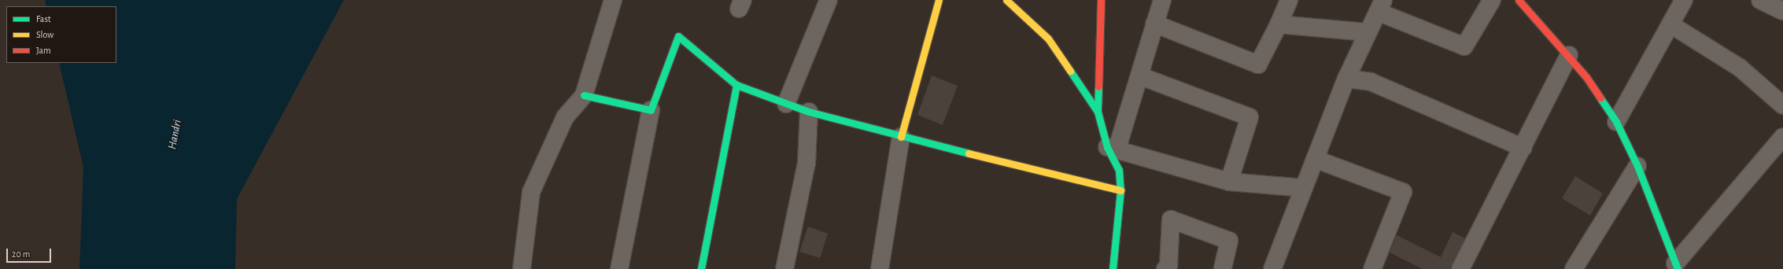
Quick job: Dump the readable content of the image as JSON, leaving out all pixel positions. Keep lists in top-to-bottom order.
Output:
{
  "water": ["Handri"],
  "legend": ["Fast", "Slow", "Jam"],
  "scale_bar": "20 m"
}
